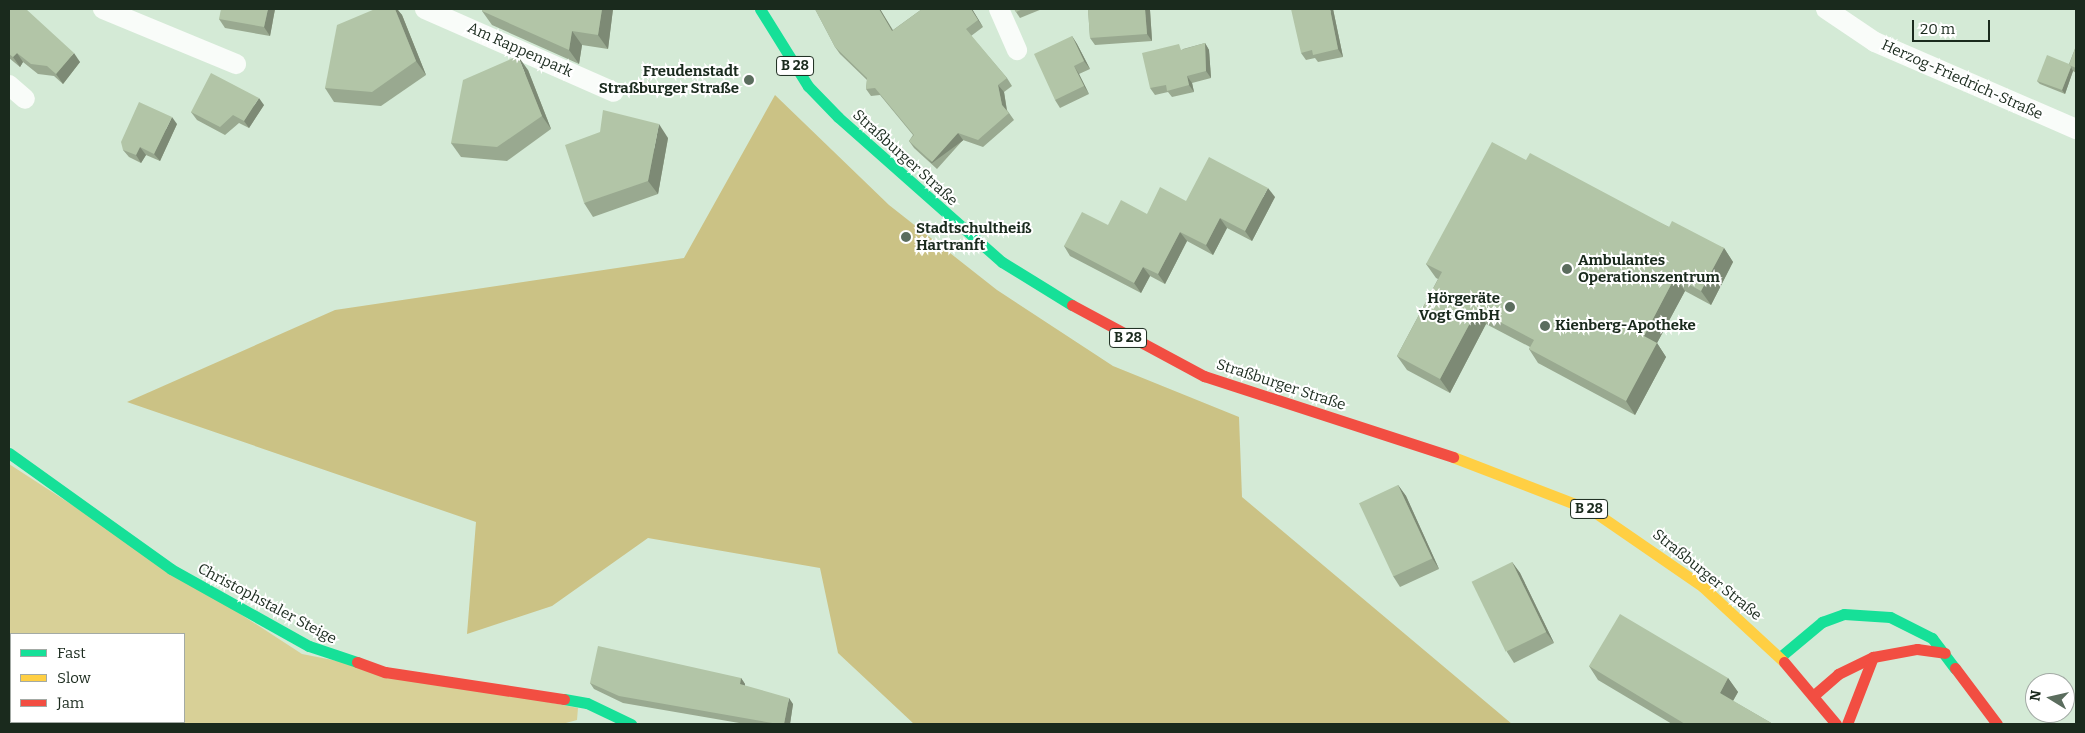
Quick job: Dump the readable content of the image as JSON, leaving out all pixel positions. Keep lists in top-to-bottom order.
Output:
{
  "streets": {
    "main road": ["B 28", "Straßburger Straße", "Christophstaler Steige"],
    "street": ["Am Rappenpark", "Herzog-Friedrich-Straße"]
  },
  "places": [
    "Freudenstadt Straßburger Straße",
    "Stadtschultheiß Hartranft",
    "Ambulantes Operationszentrum",
    "Hörgeräte Vogt GmbH",
    "Kienberg-Apotheke"
  ],
  "legend": ["Fast", "Slow", "Jam"],
  "scale_bar": "20 m",
  "north": "left"
}
